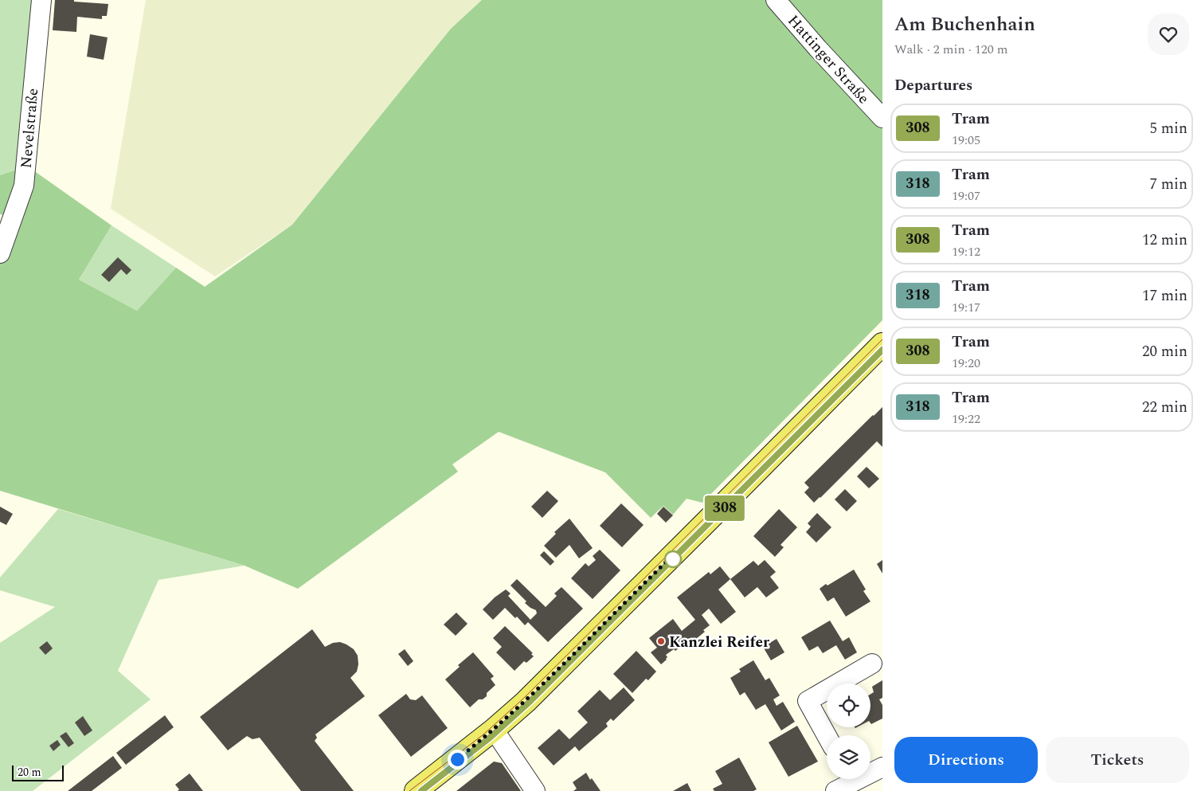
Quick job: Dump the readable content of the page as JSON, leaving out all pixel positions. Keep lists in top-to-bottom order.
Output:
{
  "streets": {
    "street": ["Hattinger Straße", "Nevelstraße"]
  },
  "places": ["Kanzlei Reifer"],
  "lines": ["tram line 308"],
  "scale_bar": "20 m",
  "page": {
    "on_map": "308",
    "heading": [
      ["Am Buchenhain", "Walk · 2 min · 120 m"],
      "Departures"
    ],
    "list": [
      {
        "mark": "308",
        "name": "Tram",
        "note": "19:05",
        "value": "5 min"
      },
      {
        "mark": "318",
        "name": "Tram",
        "note": "19:07",
        "value": "7 min"
      },
      {
        "mark": "308",
        "name": "Tram",
        "note": "19:12",
        "value": "12 min"
      },
      {
        "mark": "318",
        "name": "Tram",
        "note": "19:17",
        "value": "17 min"
      },
      {
        "mark": "308",
        "name": "Tram",
        "note": "19:20",
        "value": "20 min"
      },
      {
        "mark": "318",
        "name": "Tram",
        "note": "19:22",
        "value": "22 min"
      }
    ],
    "buttons": ["Directions", "Tickets"],
    "scale": "20 m"
  }
}
